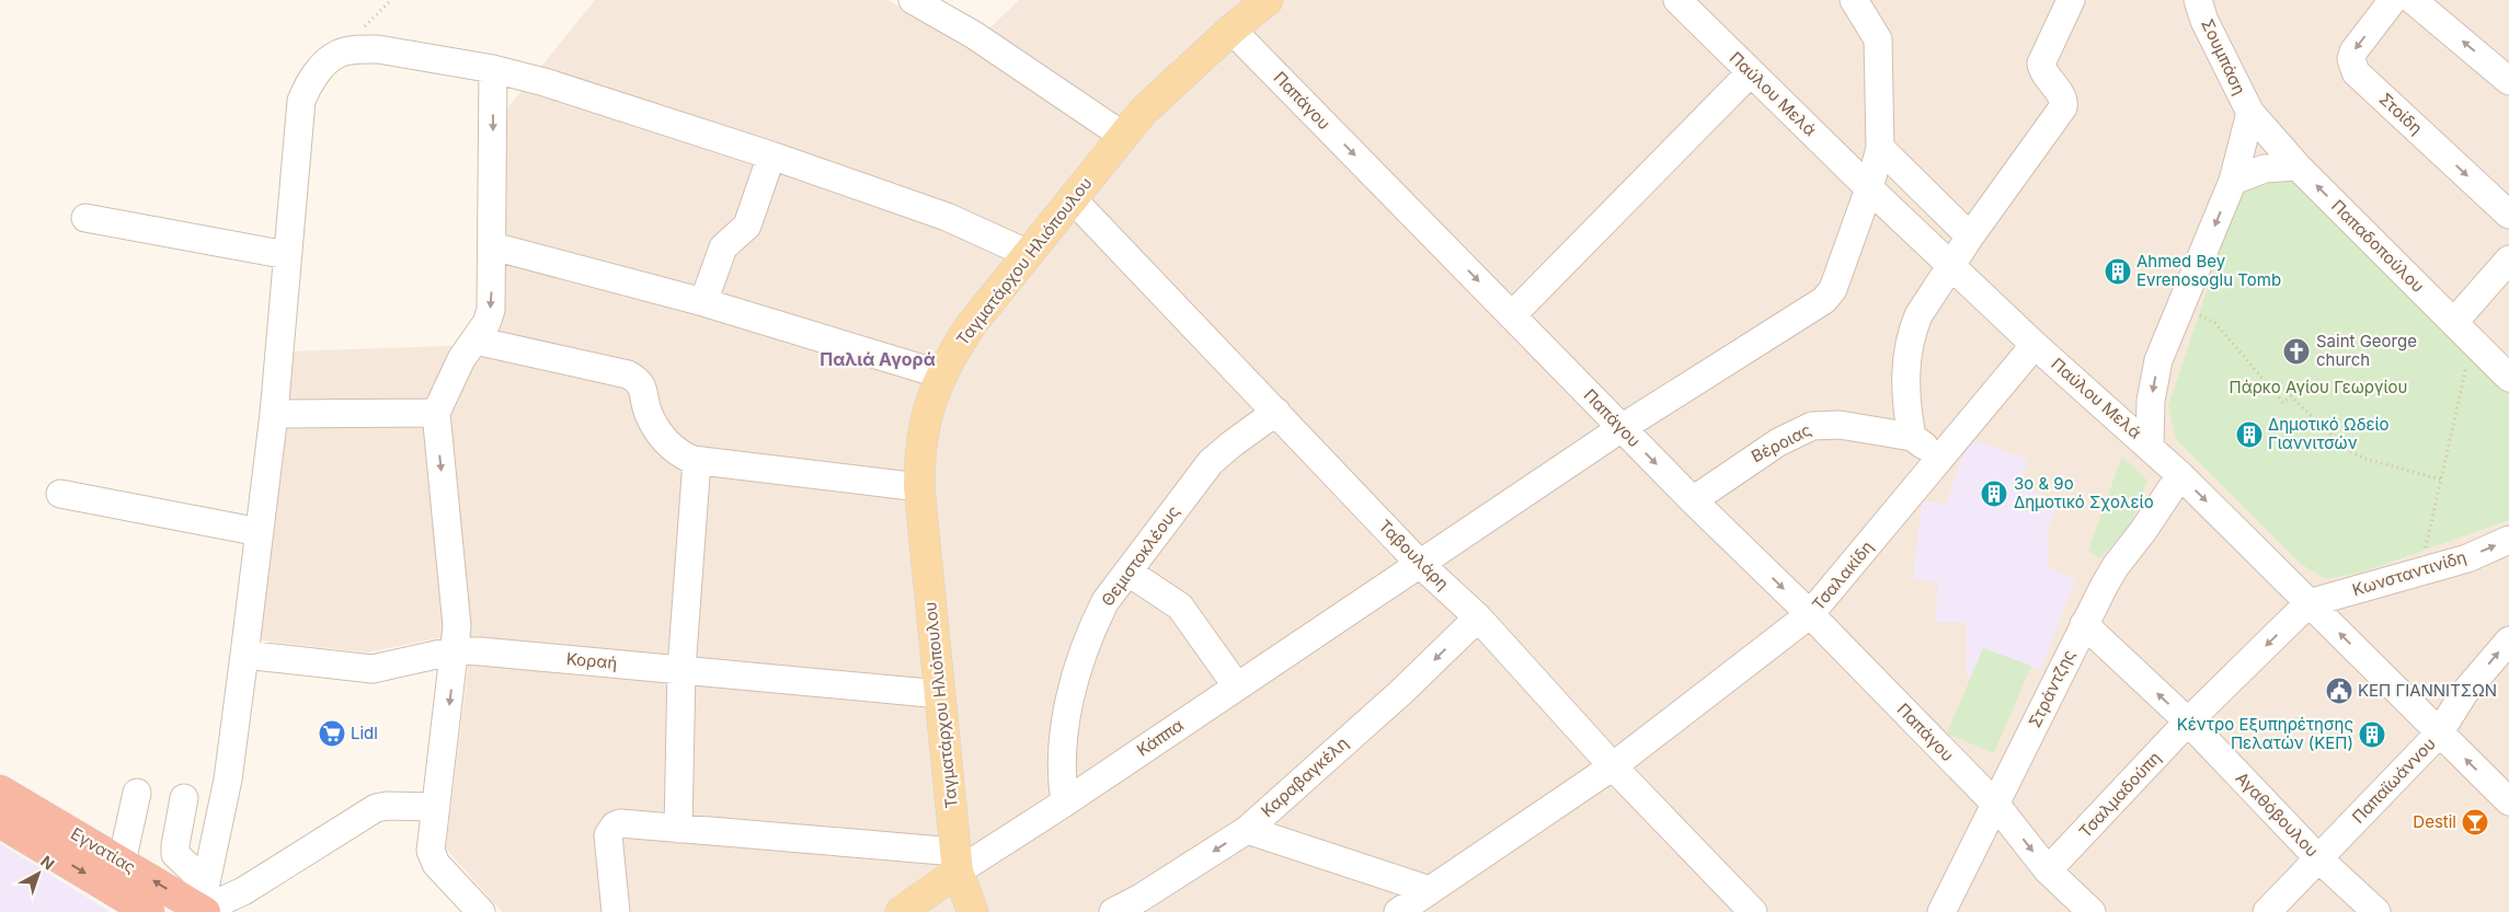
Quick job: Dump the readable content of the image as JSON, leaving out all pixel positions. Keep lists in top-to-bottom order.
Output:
{
  "streets": {
    "highway": ["Εγνατίας"],
    "main road": ["Ταγματάρχου Ηλιόπουλου", "Κάππα"],
    "street": [
      "Σουμπάση",
      "Παύλου Μελά",
      "Παπάγου",
      "Στοίδη",
      "Παπαδοπούλου",
      "Βέροιας",
      "Ταβουλάρη",
      "Θεμιστοκλέους",
      "Κωνσταντινίδη",
      "Τσαλακίδη",
      "Κοραή",
      "Στράντζης",
      "Καραβαγκέλη",
      "Παπαϊωάννου",
      "Τσαλμαδούπη",
      "Αγαθόβουλου"
    ]
  },
  "crossings": [
    ["Σουμπάση", "Παπαδοπούλου"],
    ["Παύλου Μελά", "Κωνσταντινίδη"],
    ["Παύλου Μελά", "Τσαλακίδη"],
    ["Παύλου Μελά", "Στράντζης"],
    ["Παύλου Μελά", "Κάππα"],
    ["Παύλου Μελά", "Παπαϊωάννου"],
    ["Παύλου Μελά", "Τσαλμαδούπη"],
    ["Παπάγου", "Ταγματάρχου Ηλιόπουλου"],
    ["Παπάγου", "Βέροιας"],
    ["Παπάγου", "Τσαλακίδη"],
    ["Παπάγου", "Στράντζης"],
    ["Παπάγου", "Κάππα"],
    ["Παπάγου", "Τσαλμαδούπη"],
    ["Ταγματάρχου Ηλιόπουλου", "Ταβουλάρη"],
    ["Ταγματάρχου Ηλιόπουλου", "Κοραή"],
    ["Ταγματάρχου Ηλιόπουλου", "Κάππα"],
    ["Βέροιας", "Τσαλακίδη"],
    ["Ταβουλάρη", "Θεμιστοκλέους"],
    ["Ταβουλάρη", "Τσαλακίδη"],
    ["Ταβουλάρη", "Κάππα"],
    ["Ταβουλάρη", "Καραβαγκέλη"],
    ["Θεμιστοκλέους", "Κάππα"],
    ["Κωνσταντινίδη", "Τσαλμαδούπη"],
    ["Στράντζης", "Αγαθόβουλου"],
    ["Παπαϊωάννου", "Αγαθόβουλου"],
    ["Τσαλμαδούπη", "Αγαθόβουλου"]
  ],
  "one_way": [
    "Παπάγου",
    "Στοίδη",
    "Κωνσταντινίδη",
    "Καραβαγκέλη",
    "Τσαλμαδούπη"
  ],
  "districts": ["Παλιά Αγορά"],
  "parks": ["Πάρκο Αγίου Γεωργίου"],
  "places": {
    "building": [
      "Ahmed Bey Evrenosoglu Tomb",
      "Δημοτικό Ωδείο Γιαννιτσών",
      "3ο & 9ο Δημοτικό Σχολείο",
      "Κέντρο Εξυπηρέτησης Πελατών (ΚΕΠ)"
    ],
    "church": ["Saint George church"],
    "public building": ["ΚΕΠ ΓΙΑΝΝΙΤΣΩΝ"],
    "supermarket": ["Lidl"],
    "bar": ["Destil"]
  },
  "north": "top right"
}
